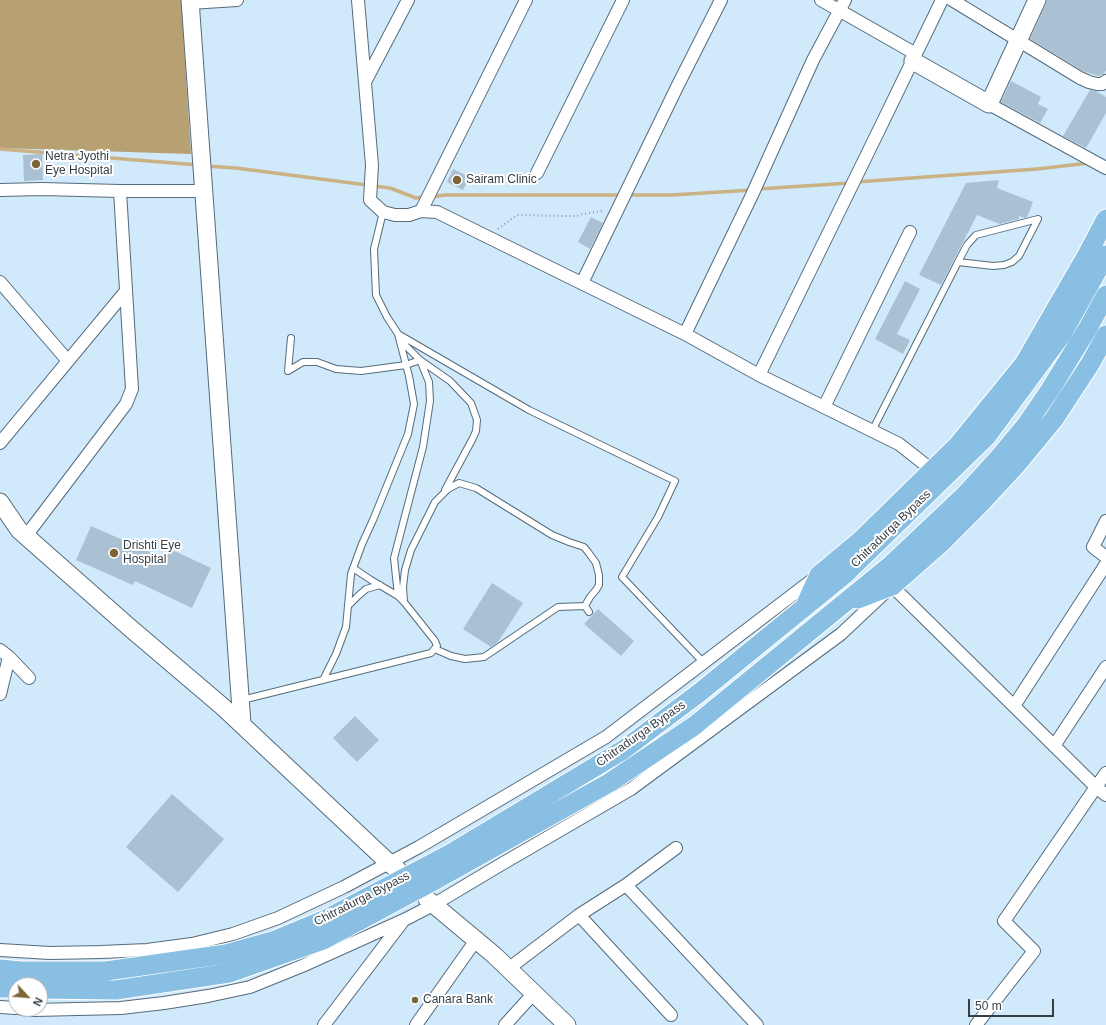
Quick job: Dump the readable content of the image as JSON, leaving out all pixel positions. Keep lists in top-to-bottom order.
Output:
{
  "streets": {
    "main road": ["Chitradurga Bypass"]
  },
  "places": [
    "Netra Jyothi Eye Hospital",
    "Sairam Clinic",
    "Drishti Eye Hospital",
    "Canara Bank"
  ],
  "scale_bar": "50 m",
  "north": "bottom right"
}
